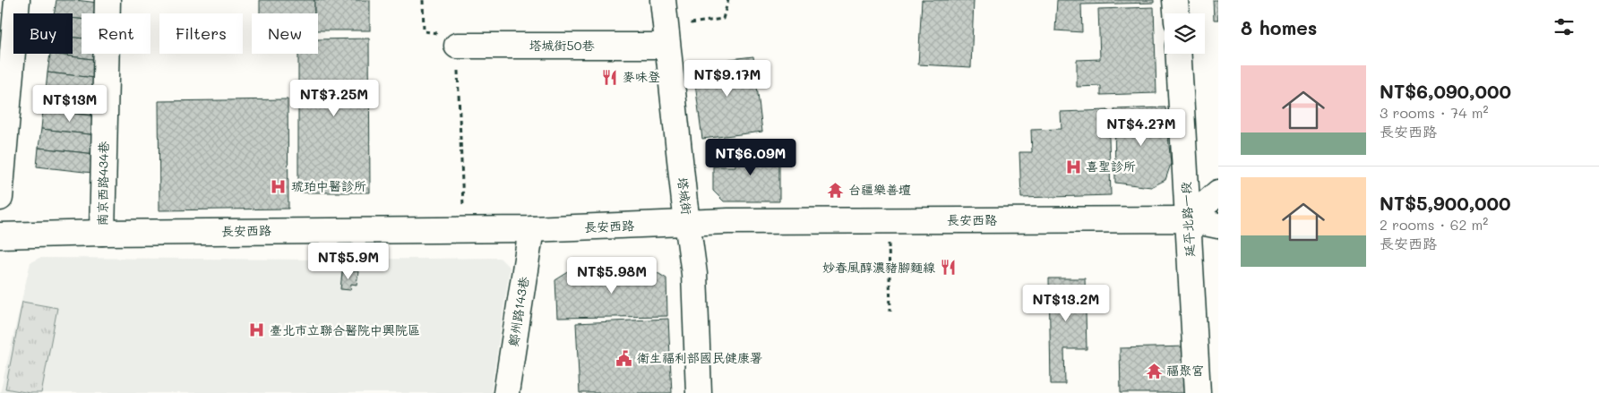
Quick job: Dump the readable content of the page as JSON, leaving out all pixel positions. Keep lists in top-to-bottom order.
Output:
{
  "streets": {
    "street": [
      "塔城街50巷",
      "南京西路434巷",
      "塔城街",
      "延平北路一段",
      "長安西路",
      "鄭州路143巷"
    ]
  },
  "crossings": [
    ["塔城街50巷", "塔城街"],
    ["南京西路434巷", "長安西路"],
    ["塔城街", "長安西路"],
    ["延平北路一段", "長安西路"],
    ["長安西路", "鄭州路143巷"]
  ],
  "places": {
    "restaurant": ["麥味登", "妙春風醇濃豬腳麵線"],
    "hospital": ["喜聖診所", "琥珀中醫診所", "臺北市立聯合醫院中興院區"],
    "temple": ["台疆樂善壇", "福聚宮"],
    "public building": ["衛生福利部國民健康署"]
  },
  "page": {
    "heading": "8 homes",
    "chip": [
      "Buy",
      "Rent",
      "Filters",
      "New"
    ],
    "list": [
      {
        "name": "NT$6,090,000",
        "note": "3 rooms · 74 m² · 長安西路"
      },
      {
        "name": "NT$5,900,000",
        "note": "2 rooms · 62 m² · 長安西路"
      }
    ],
    "price": [
      "NT$9.17M",
      "NT$7.25M",
      "NT$13M",
      "NT$4.27M",
      "NT$6.09M",
      "NT$5.9M",
      "NT$5.98M",
      "NT$13.2M"
    ]
  }
}
